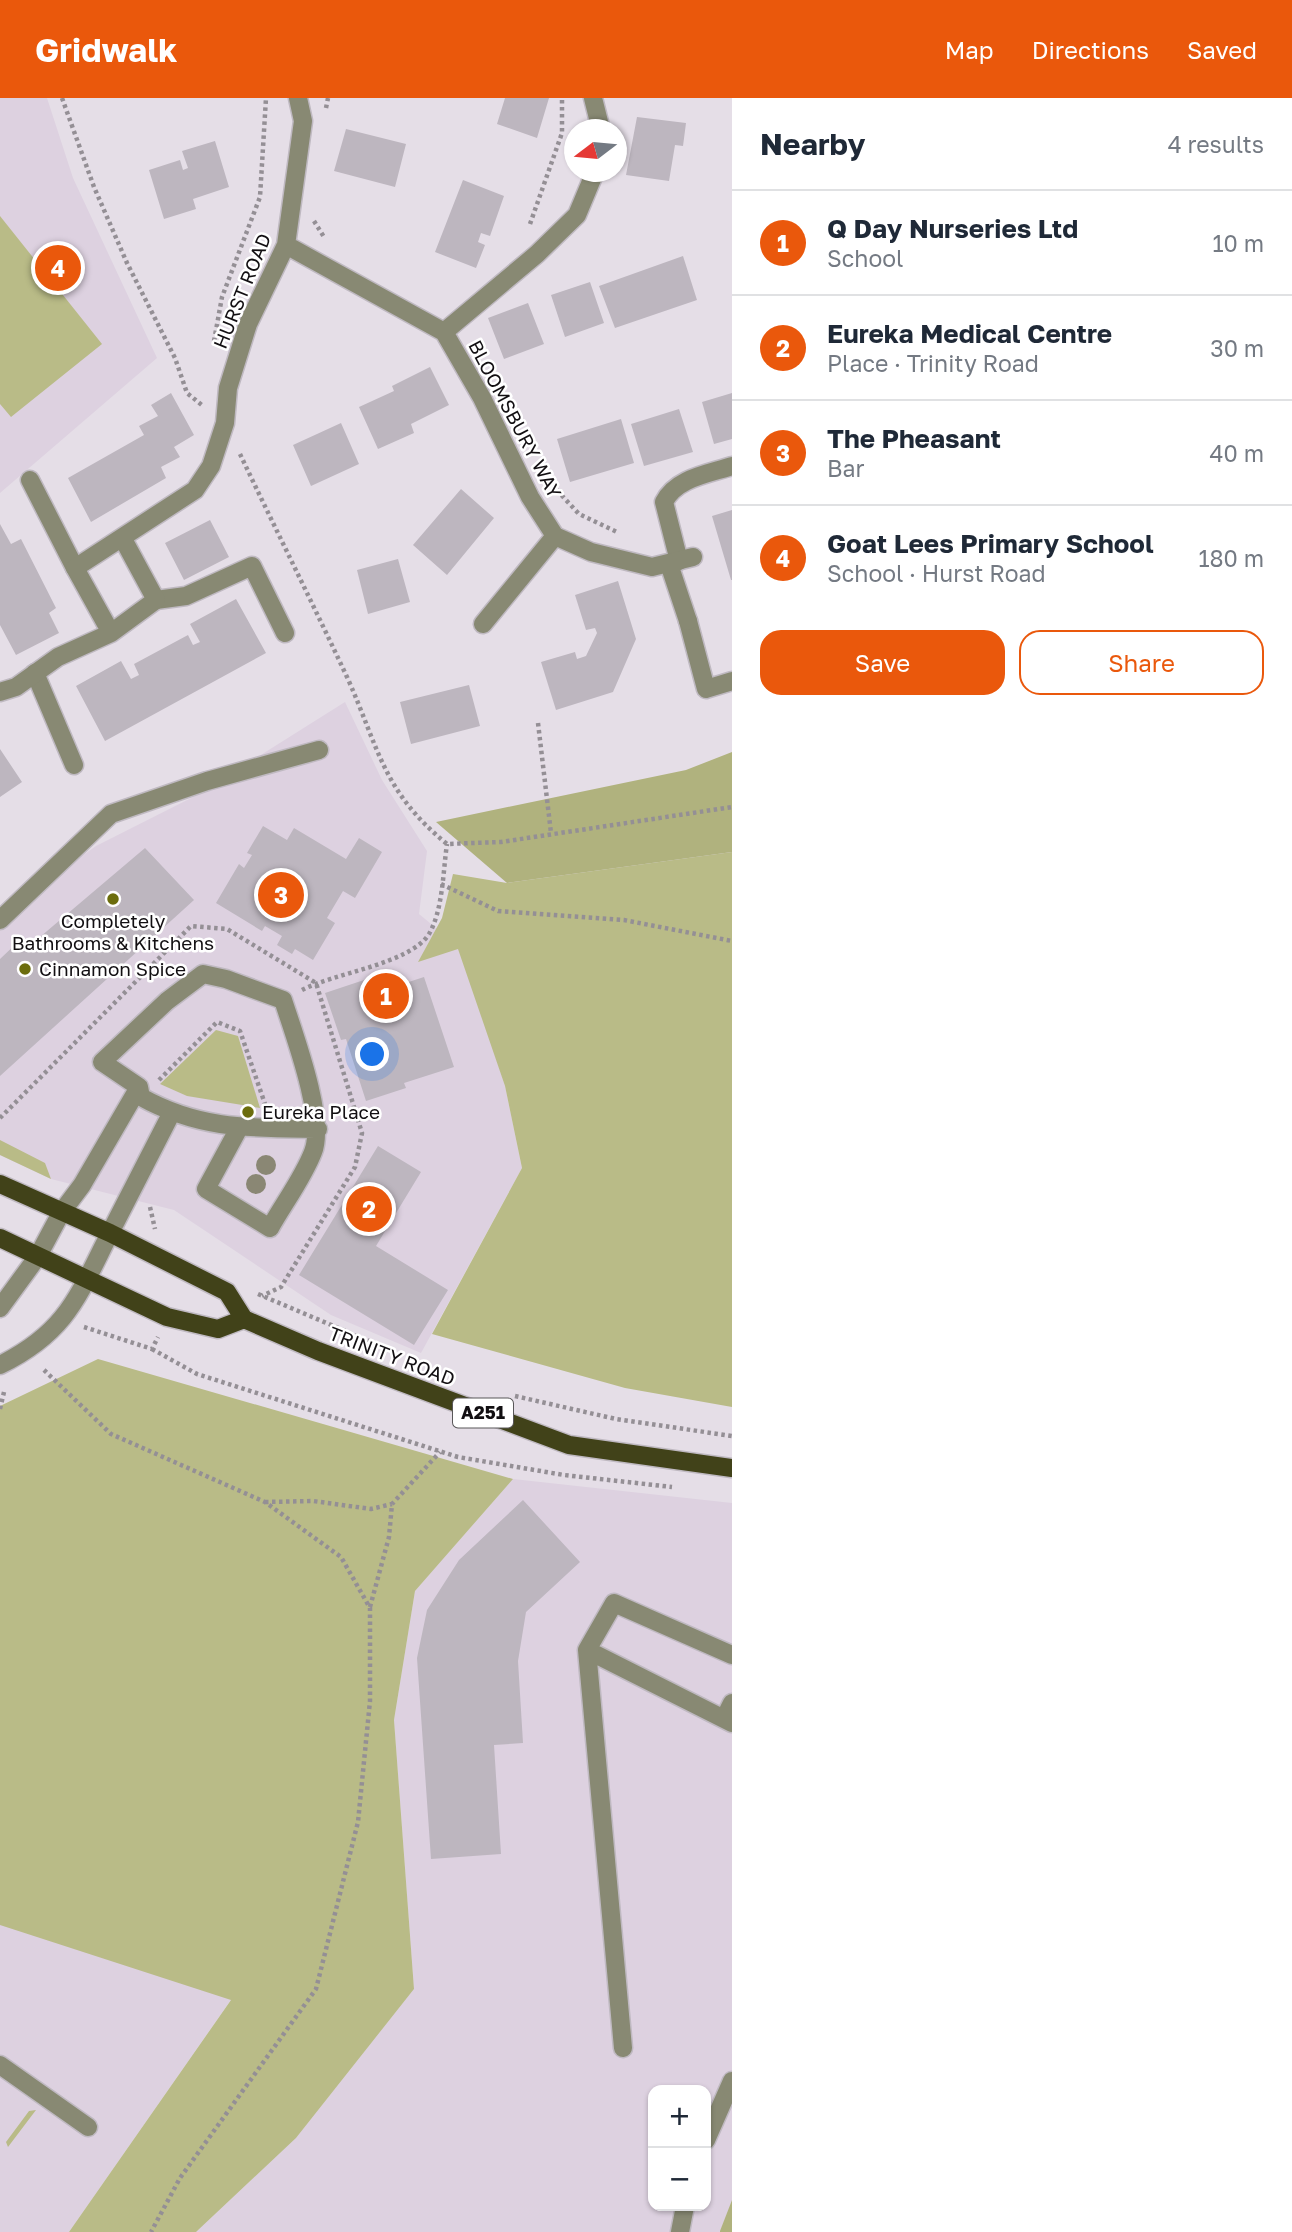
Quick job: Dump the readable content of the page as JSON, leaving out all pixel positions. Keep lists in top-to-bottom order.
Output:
{
  "streets": {
    "main road": ["TRINITY ROAD", "A251"],
    "street": ["HURST ROAD", "BLOOMSBURY WAY"]
  },
  "crossings": [
    ["HURST ROAD", "BLOOMSBURY WAY"]
  ],
  "places": ["Completely Bathrooms & Kitchens", "Cinnamon Spice", "Eureka Place"],
  "north": "left",
  "page": {
    "header": "Gridwalk",
    "nav": ["Map", "Directions", "Saved"],
    "heading": ["Nearby", "4 results"],
    "list": [
      {
        "mark": "1",
        "name": "Q Day Nurseries Ltd",
        "note": "School",
        "value": "10 m"
      },
      {
        "mark": "2",
        "name": "Eureka Medical Centre",
        "note": "Place · Trinity Road",
        "value": "30 m"
      },
      {
        "mark": "3",
        "name": "The Pheasant",
        "note": "Bar",
        "value": "40 m"
      },
      {
        "mark": "4",
        "name": "Goat Lees Primary School",
        "note": "School · Hurst Road",
        "value": "180 m"
      }
    ],
    "pins": [
      "4",
      "3",
      "1",
      "2"
    ],
    "buttons": ["Save", "Share"],
    "map_buttons": ["+", "−"]
  }
}
